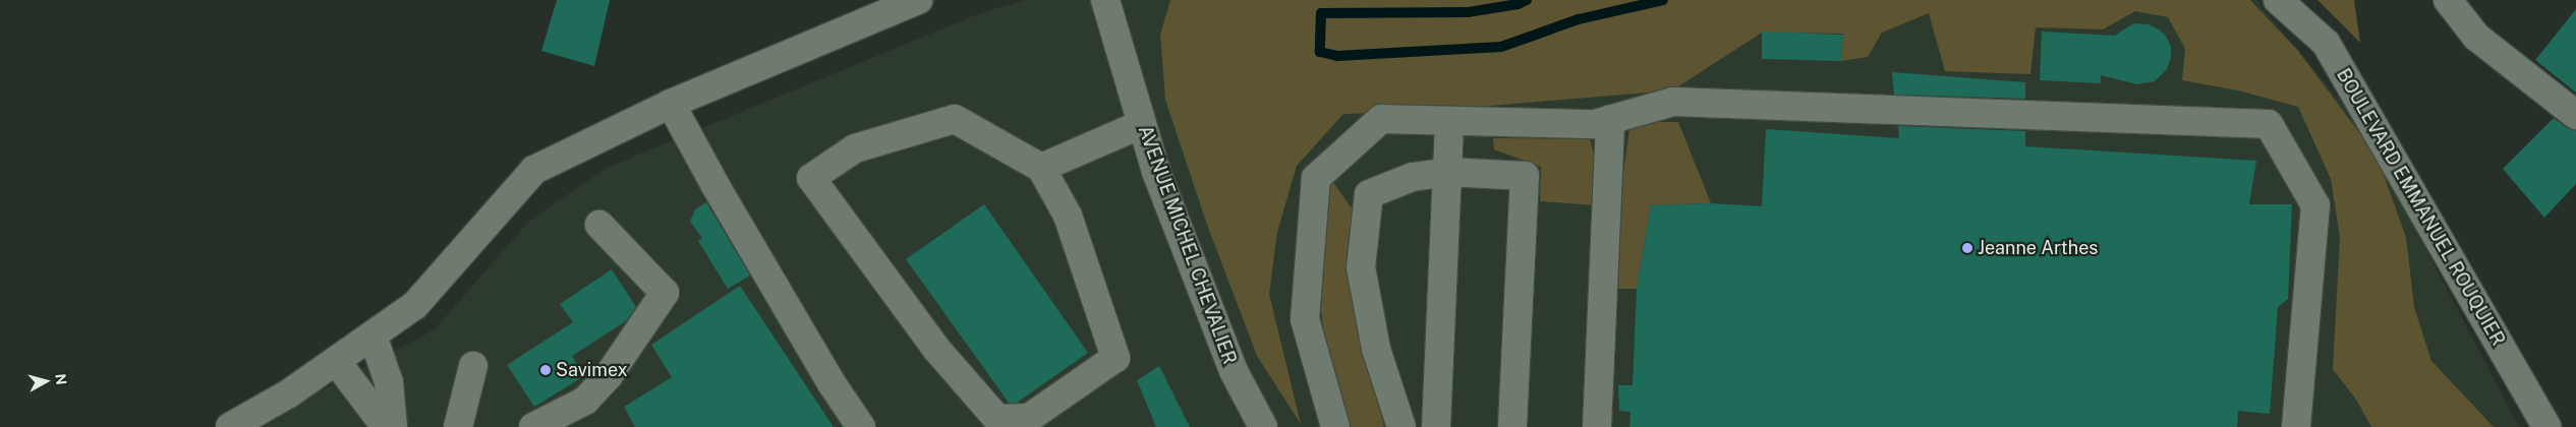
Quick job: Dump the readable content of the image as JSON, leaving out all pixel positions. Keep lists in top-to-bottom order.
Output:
{
  "streets": {
    "street": ["BOULEVARD EMMANUEL ROUQUIER", "AVENUE MICHEL CHEVALIER"]
  },
  "places": ["Jeanne Arthes", "Savimex"],
  "north": "right"
}
